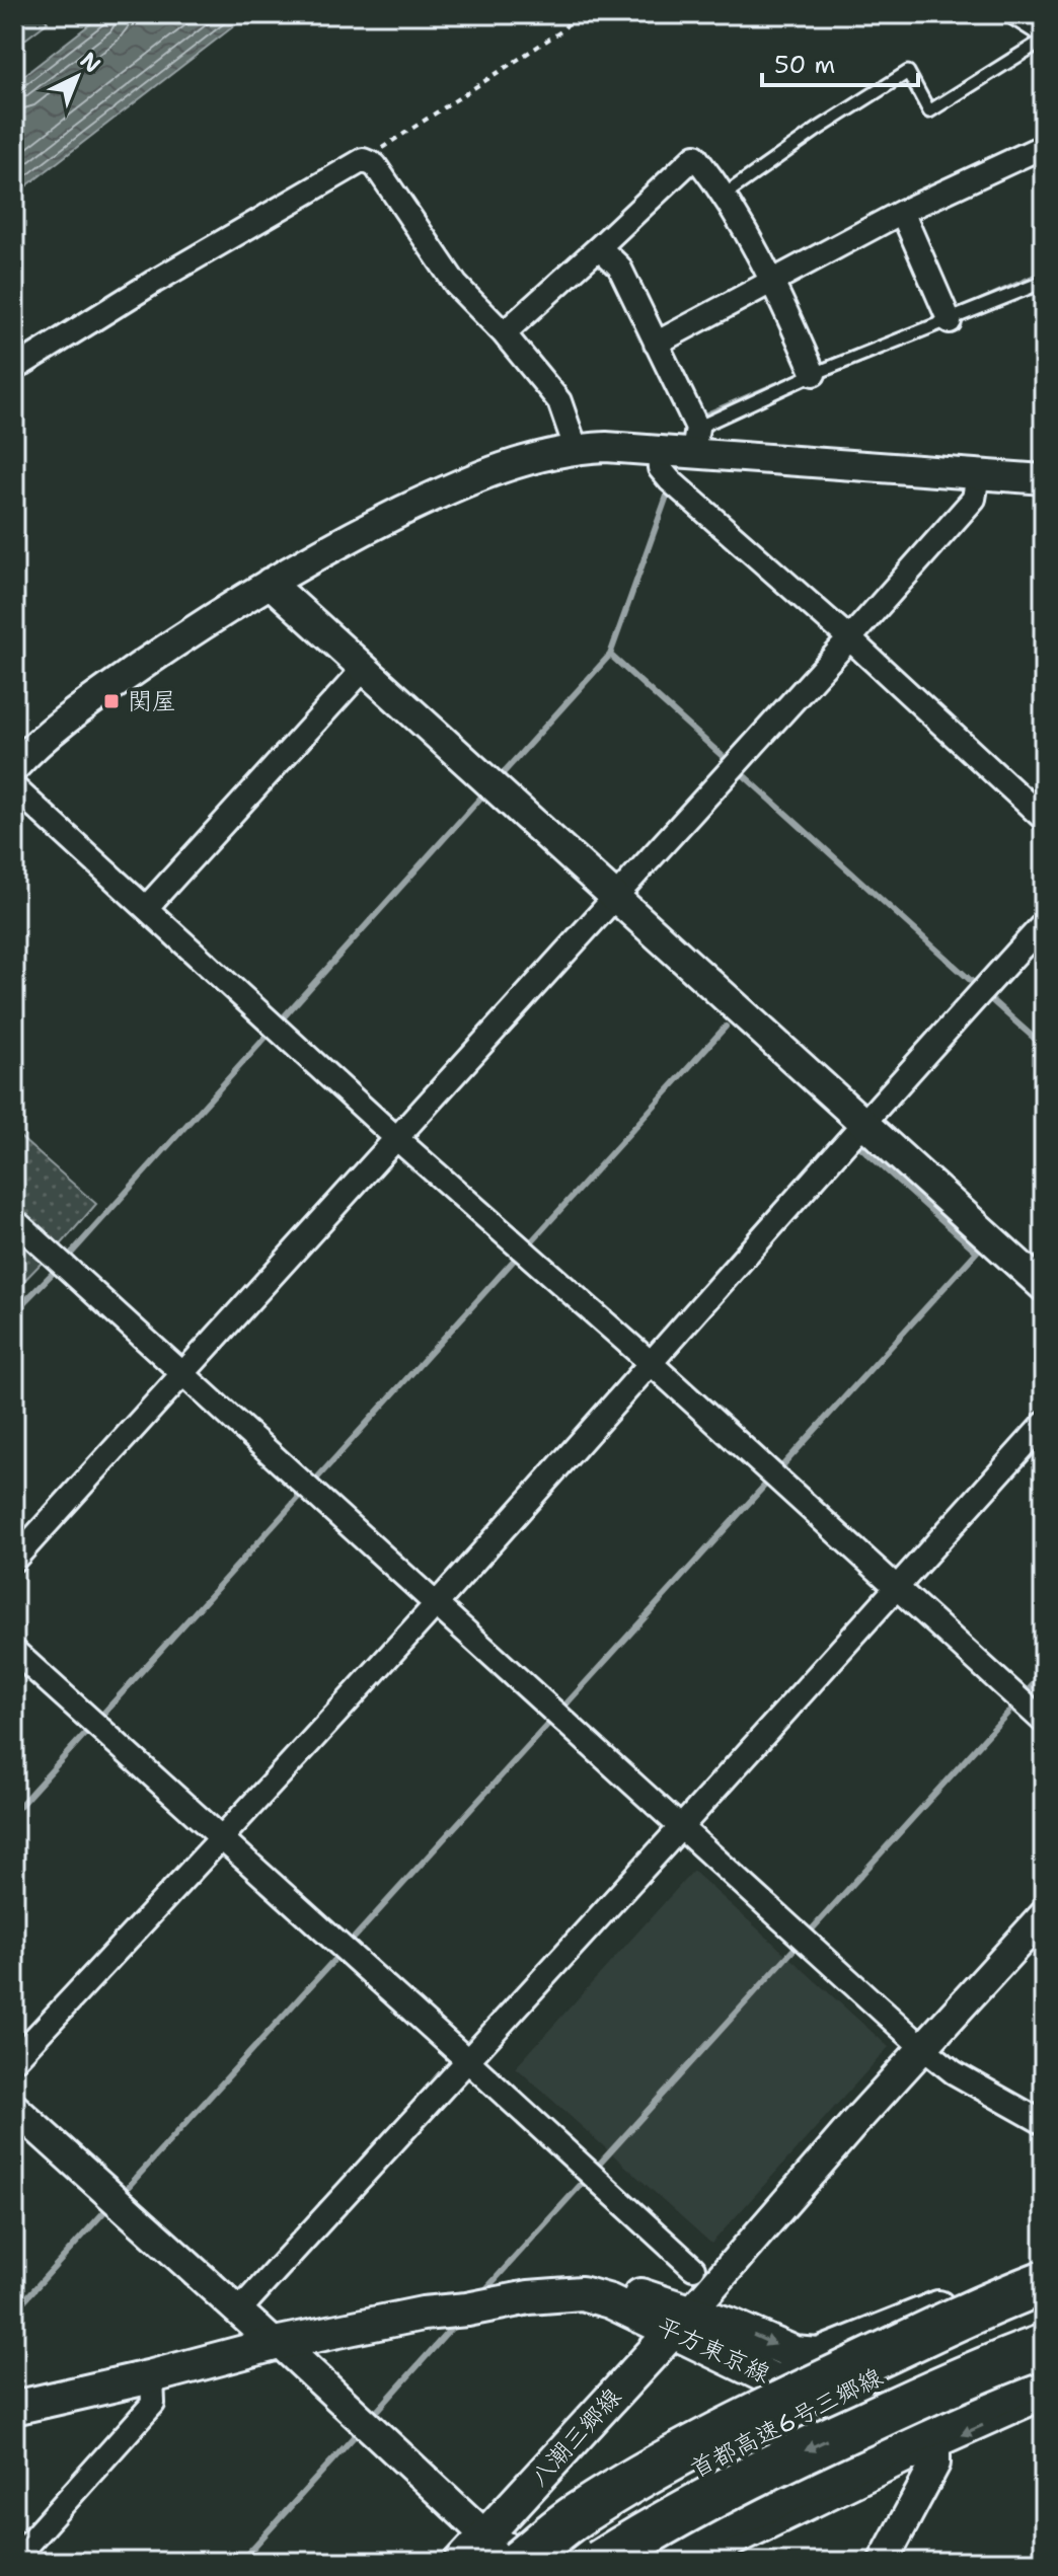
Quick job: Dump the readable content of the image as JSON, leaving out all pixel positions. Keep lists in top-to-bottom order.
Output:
{
  "streets": {
    "highway": ["首都高速6号三郷線"],
    "main road": ["平方東京線", "八潮三郷線"]
  },
  "crossings": [
    ["平方東京線", "八潮三郷線"]
  ],
  "places": {
    "transit": ["関屋"]
  },
  "scale_bar": "50 m",
  "north": "top right"
}
